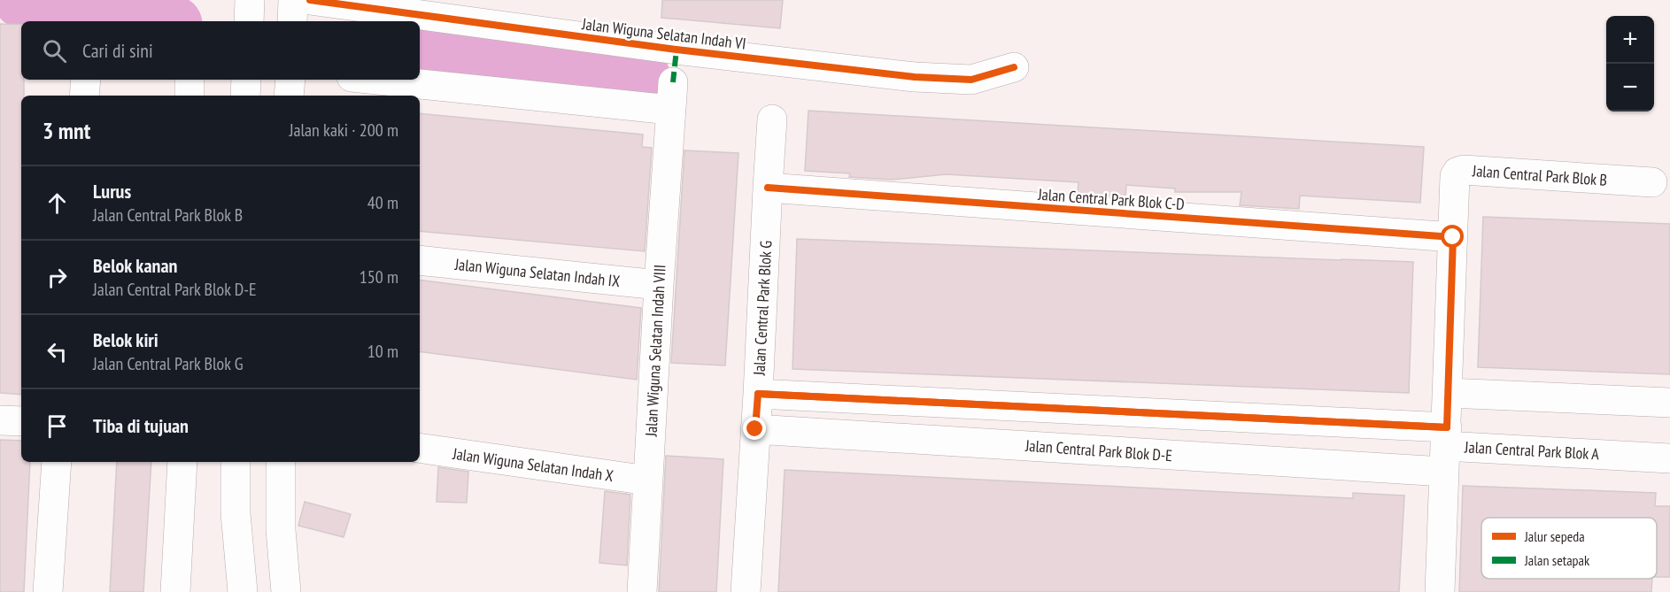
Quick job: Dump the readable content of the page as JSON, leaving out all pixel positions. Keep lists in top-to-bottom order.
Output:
{
  "streets": {
    "street": [
      "Jalan Wiguna Selatan Indah VI",
      "Jalan Central Park Blok B",
      "Jalan Central Park Blok C-D",
      "Jalan Wiguna Selatan Indah IX",
      "Jalan Central Park Blok G",
      "Jalan Wiguna Selatan Indah VIII",
      "Jalan Central Park Blok D-E",
      "Jalan Central Park Blok A",
      "Jalan Wiguna Selatan Indah X"
    ]
  },
  "crossings": [
    ["Jalan Central Park Blok B", "Jalan Central Park Blok C-D"],
    ["Jalan Central Park Blok B", "Jalan Central Park Blok D-E"],
    ["Jalan Central Park Blok B", "Jalan Central Park Blok A"],
    ["Jalan Central Park Blok C-D", "Jalan Central Park Blok G"],
    ["Jalan Wiguna Selatan Indah IX", "Jalan Wiguna Selatan Indah VIII"],
    ["Jalan Central Park Blok G", "Jalan Central Park Blok D-E"],
    ["Jalan Wiguna Selatan Indah VIII", "Jalan Wiguna Selatan Indah X"],
    ["Jalan Central Park Blok D-E", "Jalan Central Park Blok A"]
  ],
  "legend": ["Jalur sepeda", "Jalan setapak"],
  "page": {
    "map_buttons": ["+", "−"],
    "search": "Cari di sini",
    "heading": ["3 mnt", "Jalan kaki · 200 m"],
    "list": [
      ["Lurus", "Jalan Central Park Blok B", "40 m"],
      ["Belok kanan", "Jalan Central Park Blok D-E", "150 m"],
      ["Belok kiri", "Jalan Central Park Blok G", "10 m"],
      "Tiba di tujuan"
    ]
  }
}
